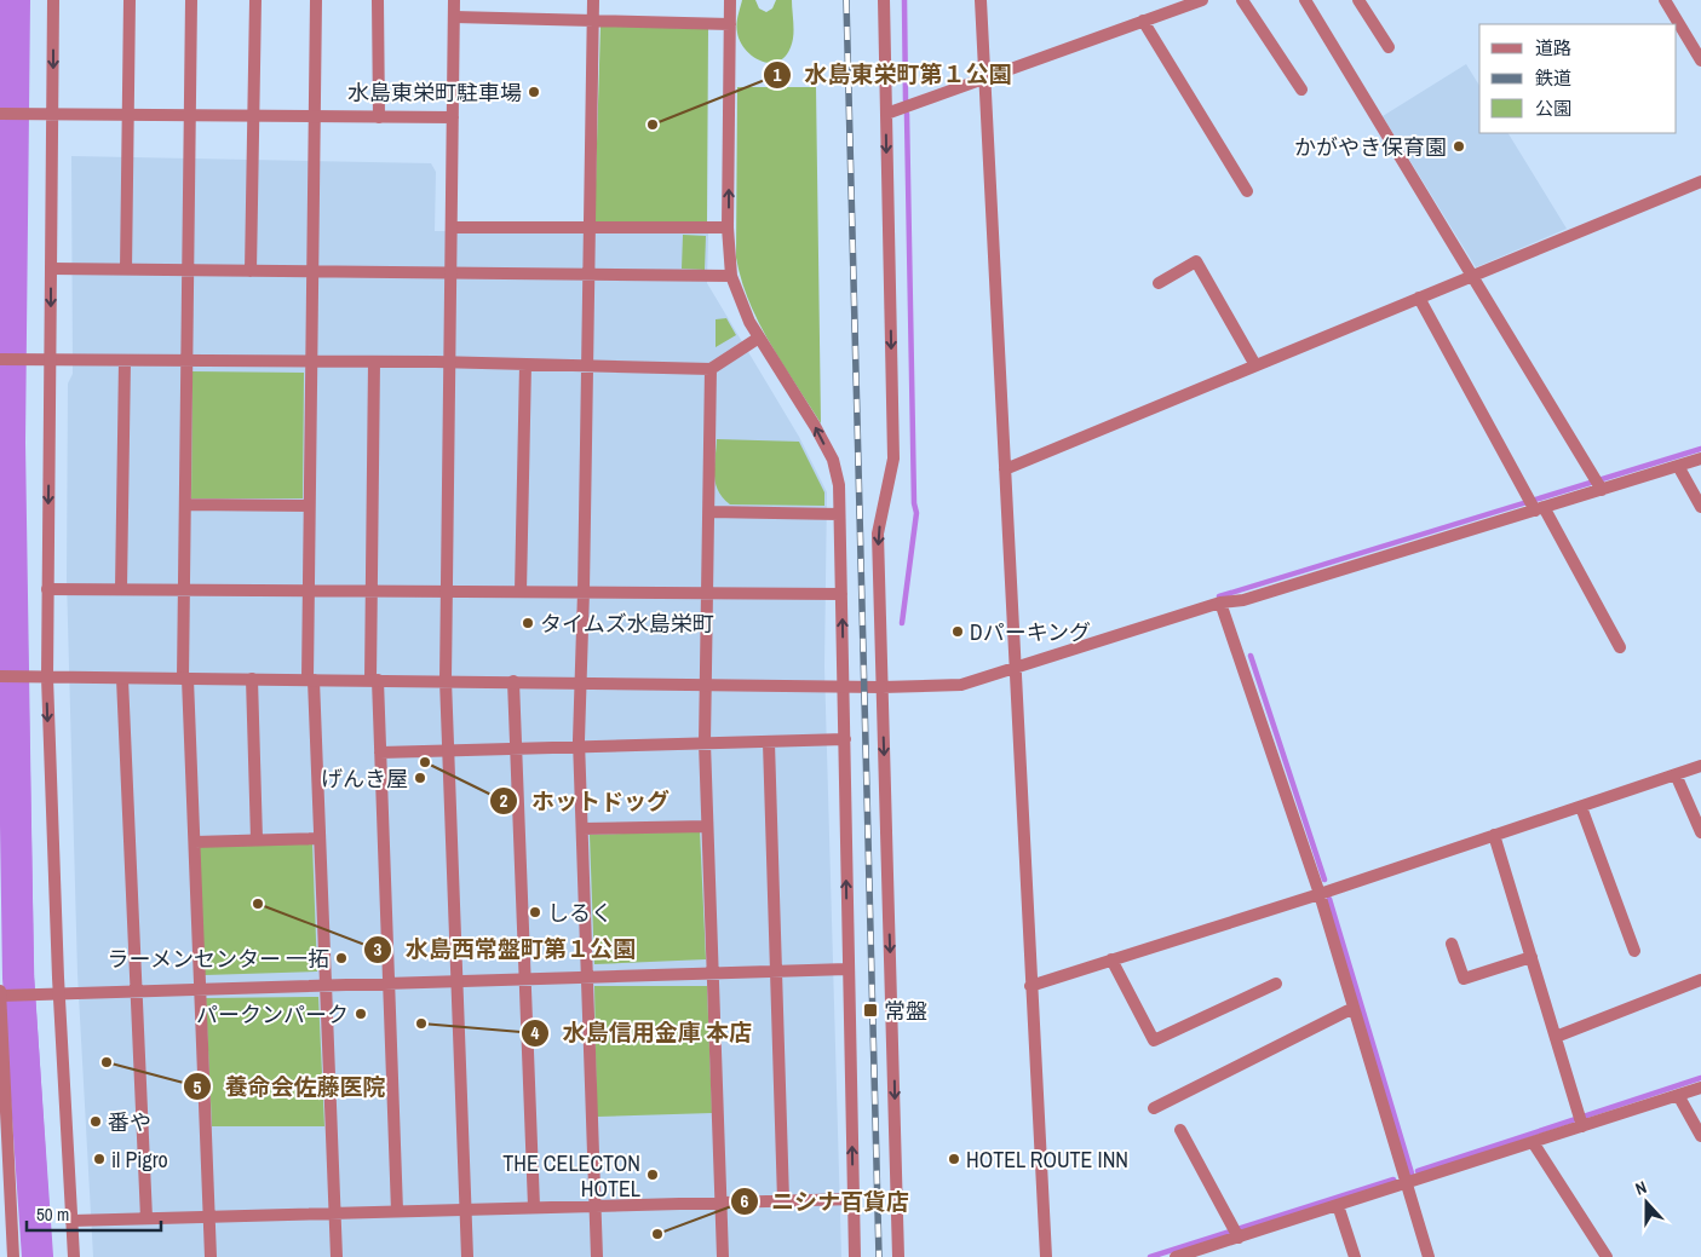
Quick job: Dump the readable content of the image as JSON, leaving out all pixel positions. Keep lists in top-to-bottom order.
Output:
{
  "places": {
    "other": [
      "水島東栄町駐車場",
      "水島東栄町第１公園",
      "かがやき保育園",
      "タイムズ水島栄町",
      "Dパーキング",
      "ホットドッグ",
      "げんき屋",
      "水島西常盤町第１公園",
      "しるく",
      "ラーメンセンター 一拓",
      "パークンパーク",
      "水島信用金庫 本店",
      "養命会佐藤医院",
      "番や",
      "il Pigro",
      "HOTEL ROUTE INN",
      "THE CELECTON HOTEL",
      "ニシナ百貨店"
    ],
    "transit": ["常盤"]
  },
  "legend": ["道路", "鉄道", "公園"],
  "scale_bar": "50 m",
  "north": "top"
}
